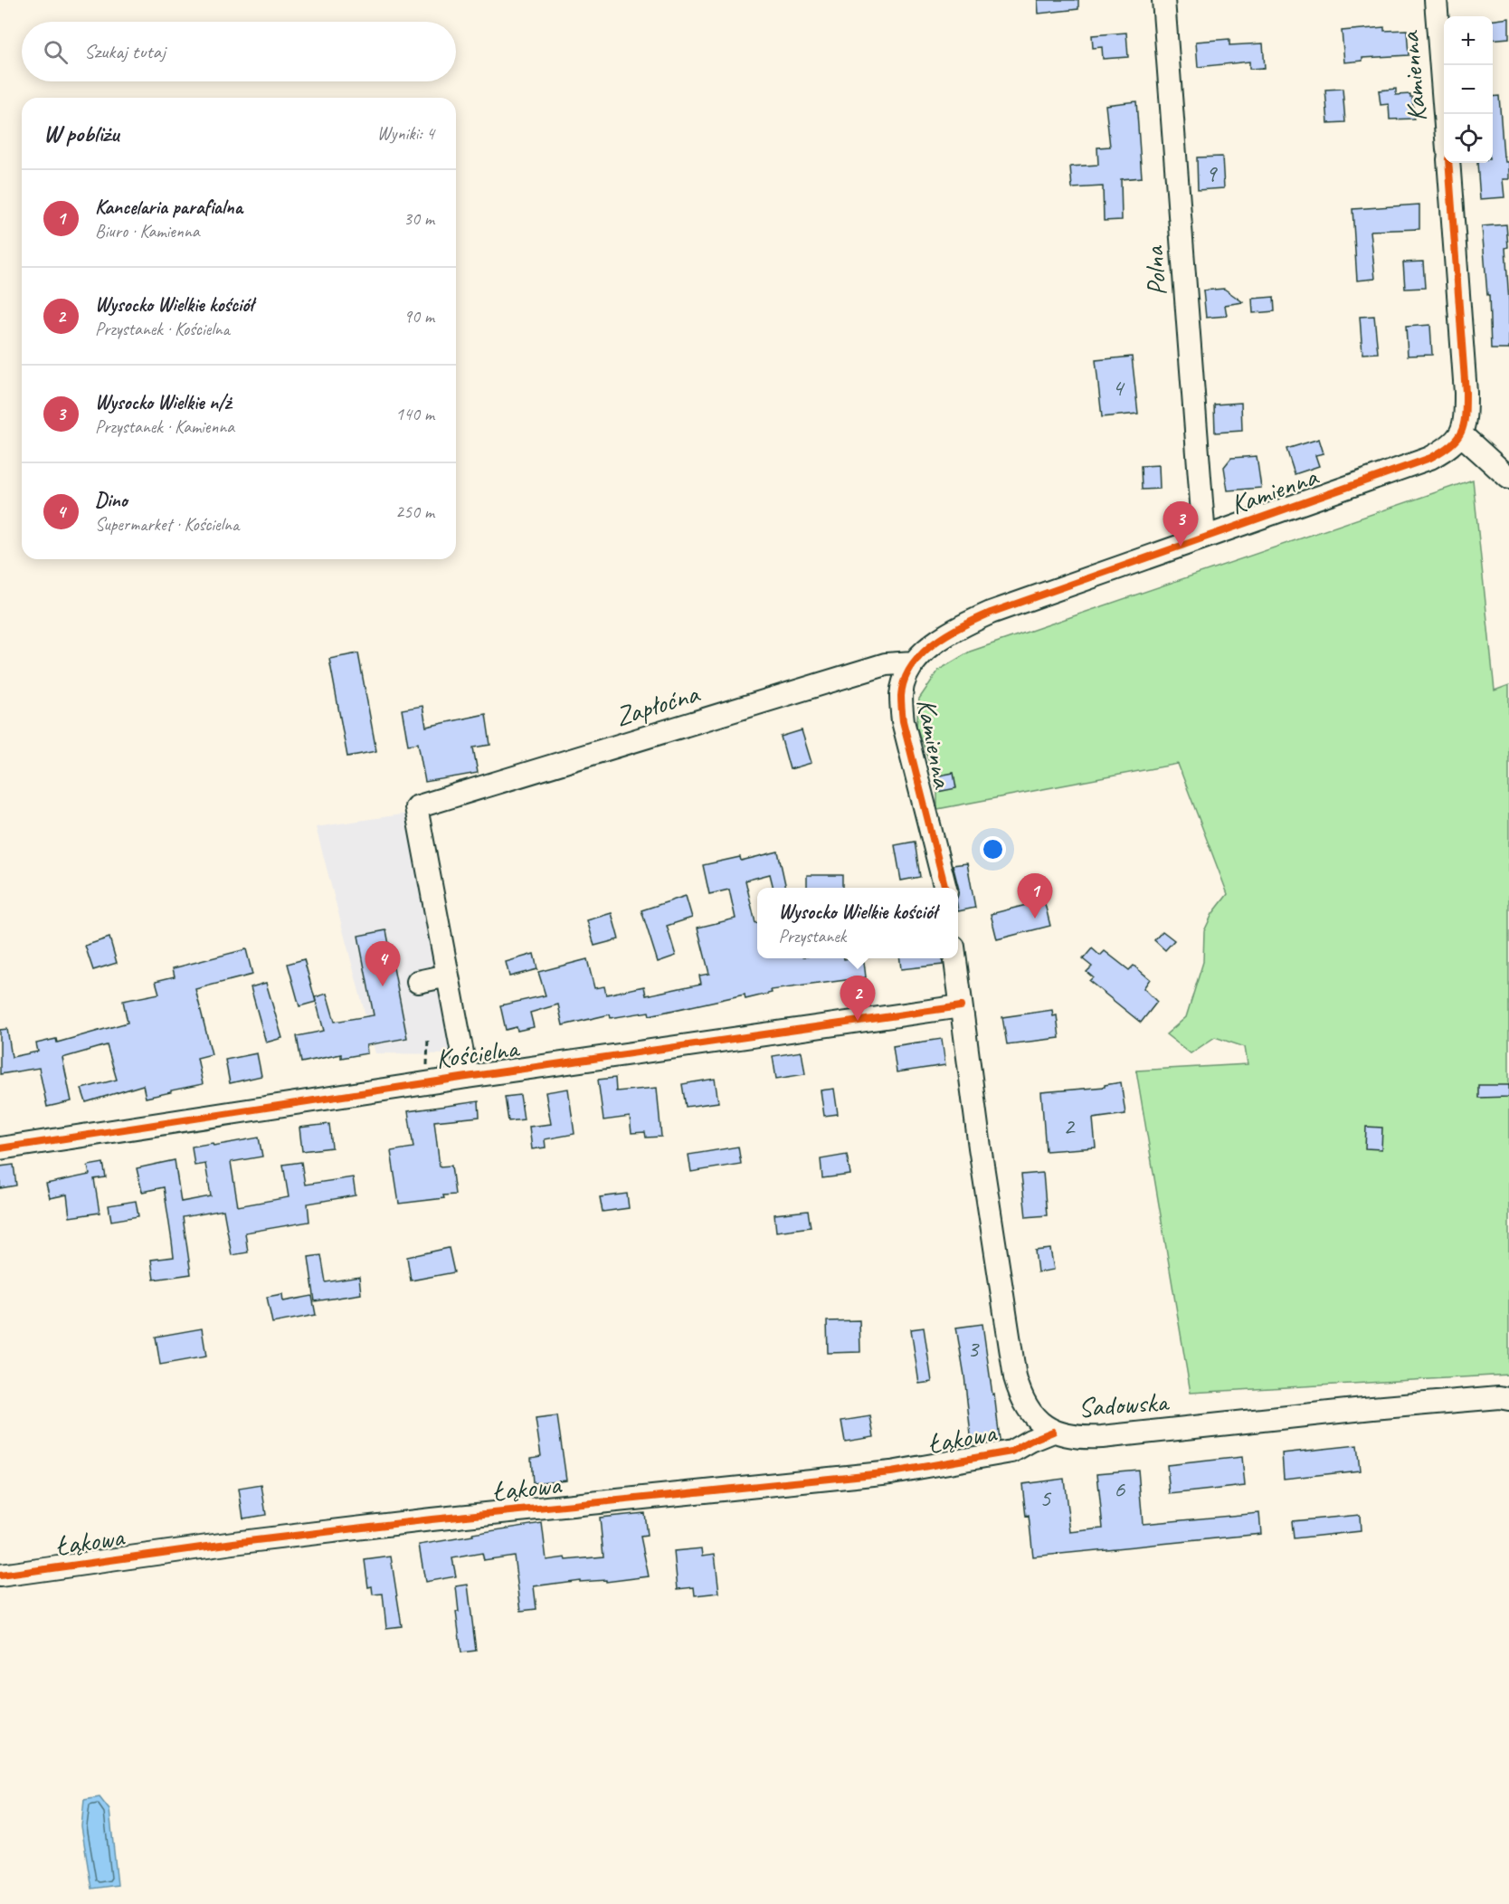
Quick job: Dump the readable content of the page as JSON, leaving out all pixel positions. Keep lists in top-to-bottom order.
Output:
{
  "streets": {
    "street": [
      "Kamienna",
      "Polna",
      "Zapłoćna",
      "Kościelna",
      "Sadowska",
      "Łąkowa"
    ]
  },
  "crossings": [
    ["Kamienna", "Polna"],
    ["Kamienna", "Zapłoćna"],
    ["Kościelna", "Sadowska"],
    ["Sadowska", "Łąkowa"]
  ],
  "house_numbers": [
    "9",
    "4",
    "2",
    "3",
    "6",
    "5"
  ],
  "page": {
    "map_buttons": ["+", "−"],
    "search": "Szukaj tutaj",
    "heading": ["W pobliżu", "Wyniki: 4"],
    "list": [
      {
        "mark": "1",
        "name": "Kancelaria parafialna",
        "note": "Biuro · Kamienna",
        "value": "30 m"
      },
      {
        "mark": "2",
        "name": "Wysocko Wielkie kościół",
        "note": "Przystanek · Kościelna",
        "value": "90 m"
      },
      {
        "mark": "3",
        "name": "Wysocko Wielkie n/ż",
        "note": "Przystanek · Kamienna",
        "value": "140 m"
      },
      {
        "mark": "4",
        "name": "Dino",
        "note": "Supermarket · Kościelna",
        "value": "250 m"
      }
    ],
    "pins": [
      "3",
      "1",
      "4",
      "2"
    ],
    "popup": ["Wysocko Wielkie kościół", "Przystanek"]
  }
}
